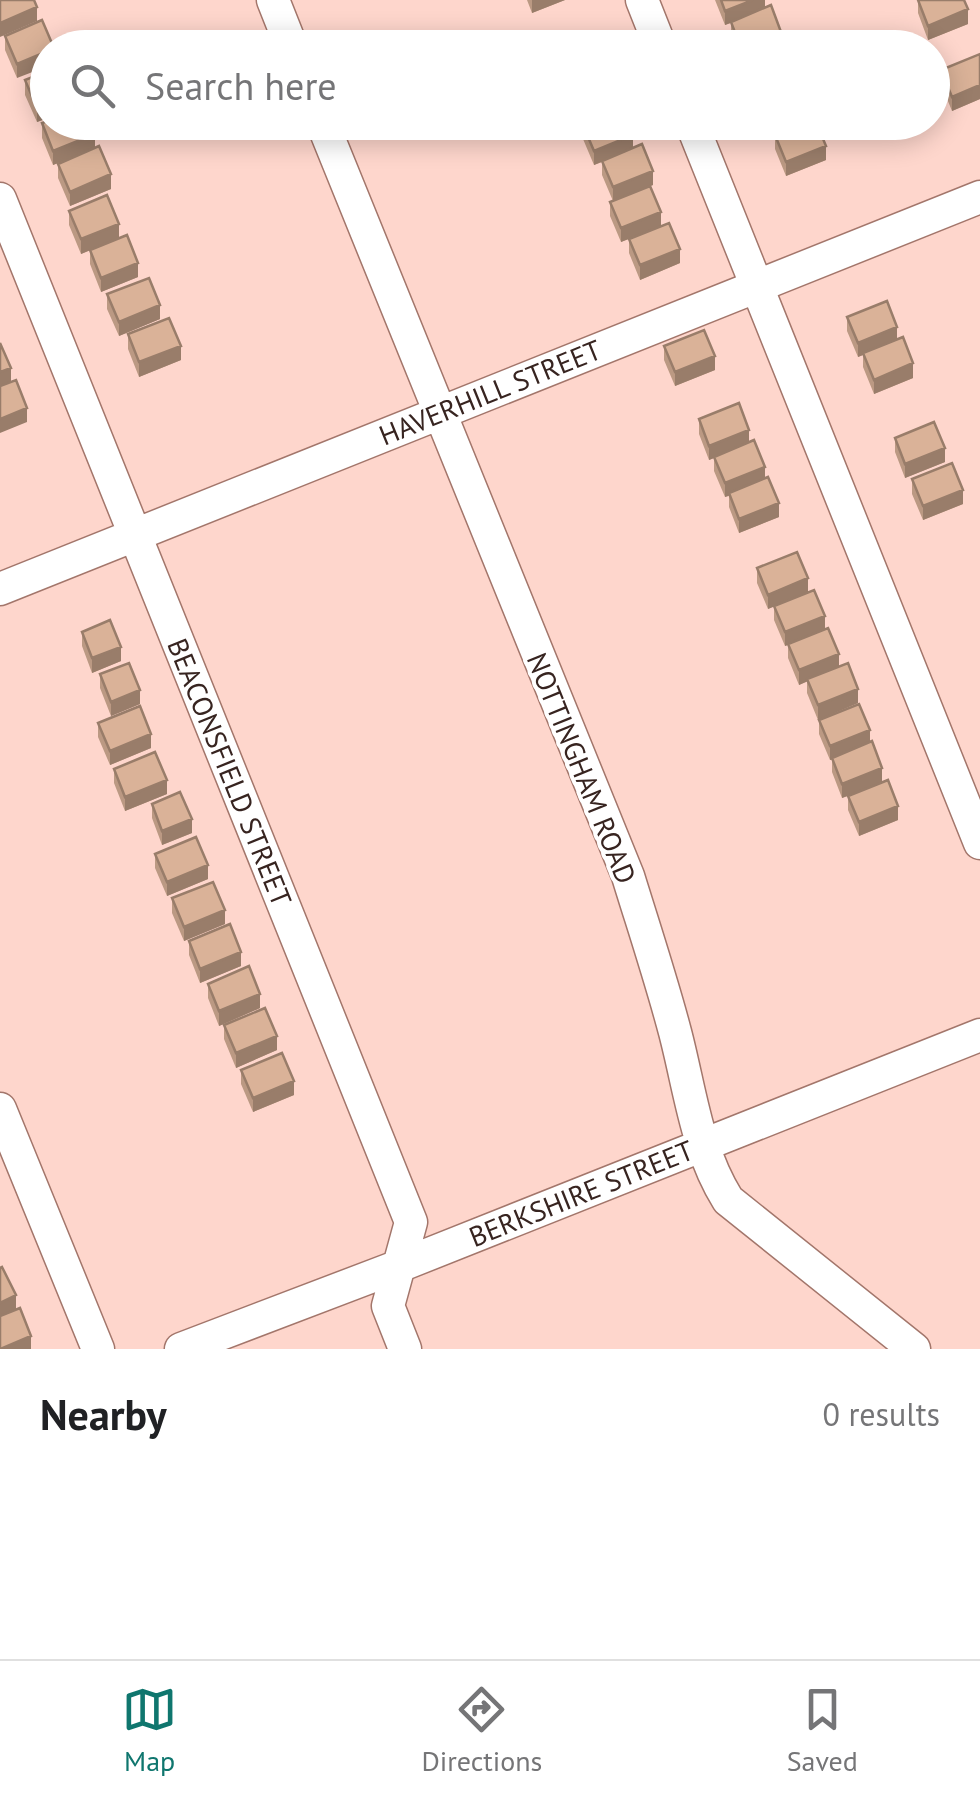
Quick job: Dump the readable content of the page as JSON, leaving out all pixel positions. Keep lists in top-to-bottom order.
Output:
{
  "streets": {
    "street": [
      "HAVERHILL STREET",
      "NOTTINGHAM ROAD",
      "BEACONSFIELD STREET",
      "BERKSHIRE STREET"
    ]
  },
  "crossings": [
    ["HAVERHILL STREET", "NOTTINGHAM ROAD"],
    ["HAVERHILL STREET", "BEACONSFIELD STREET"],
    ["NOTTINGHAM ROAD", "BERKSHIRE STREET"],
    ["BEACONSFIELD STREET", "BERKSHIRE STREET"]
  ],
  "page": {
    "search": "Search here",
    "heading": ["Nearby", "0 results"],
    "nav": ["Map", "Directions", "Saved"]
  }
}
